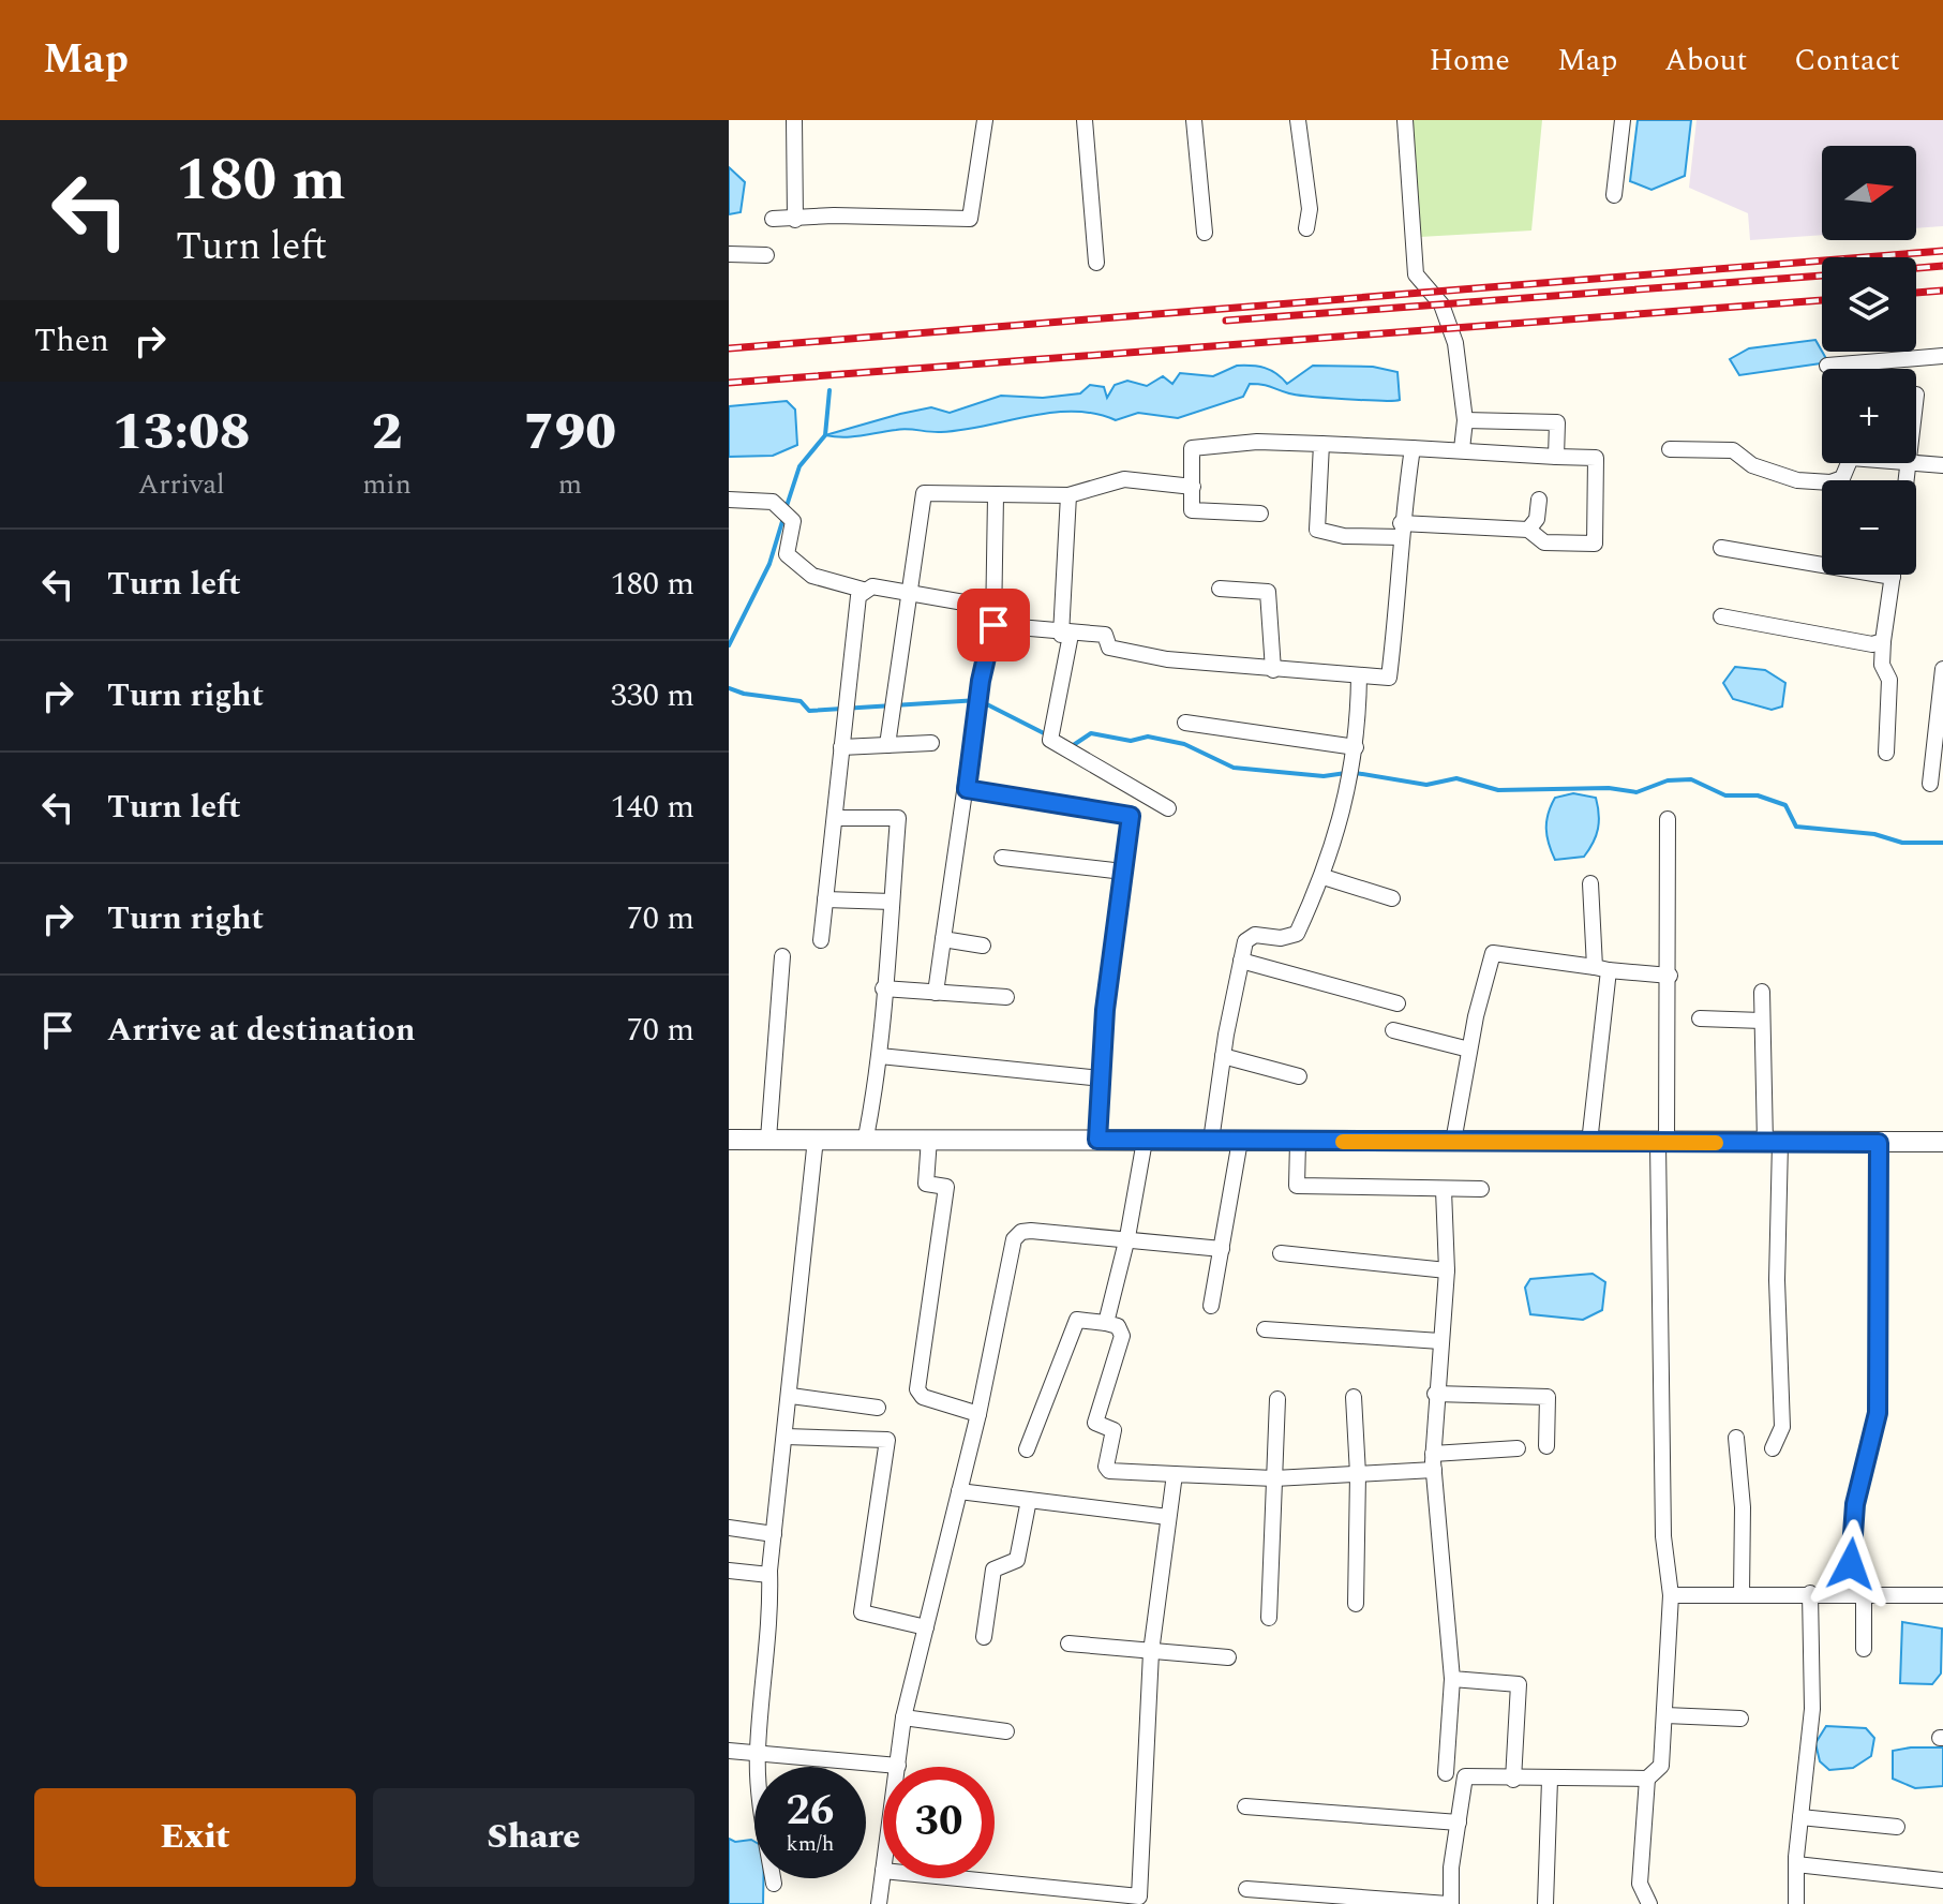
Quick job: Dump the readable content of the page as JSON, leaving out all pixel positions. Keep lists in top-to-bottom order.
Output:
{
  "north": "right",
  "page": {
    "header": "Map",
    "nav": [
      "Home",
      "Map",
      "About",
      "Contact"
    ],
    "turn": ["180 m", "Turn left"],
    "map_buttons": ["+", "−"],
    "then": "Then",
    "eta": [
      "13:08",
      "Arrival",
      "2",
      "min",
      "790",
      "m"
    ],
    "list": [
      {
        "name": "Turn left",
        "value": "180 m"
      },
      {
        "name": "Turn right",
        "value": "330 m"
      },
      {
        "name": "Turn left",
        "value": "140 m"
      },
      {
        "name": "Turn right",
        "value": "70 m"
      },
      {
        "name": "Arrive at destination",
        "value": "70 m"
      }
    ],
    "speed": "26 km/h",
    "limit": "30",
    "buttons": ["Exit", "Share"]
  }
}
